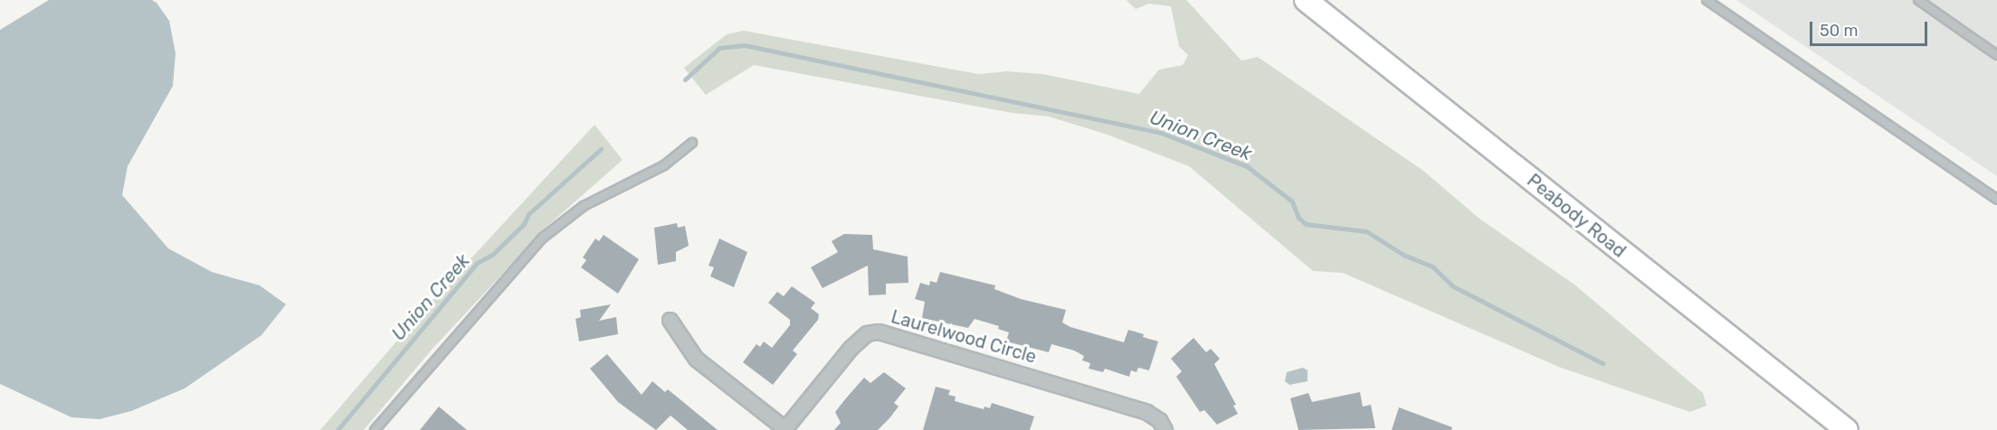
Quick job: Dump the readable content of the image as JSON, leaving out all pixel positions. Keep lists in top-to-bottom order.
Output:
{
  "streets": {
    "main road": ["Peabody Road"],
    "street": ["Laurelwood Circle"]
  },
  "water": ["Union Creek"],
  "scale_bar": "50 m"
}
